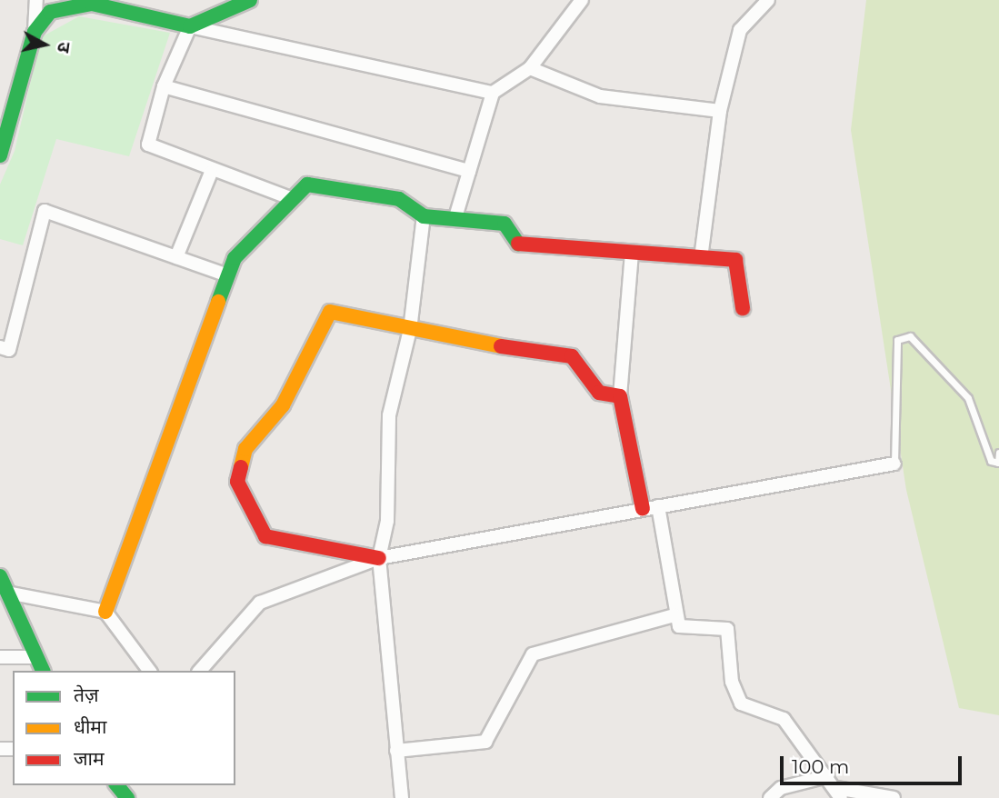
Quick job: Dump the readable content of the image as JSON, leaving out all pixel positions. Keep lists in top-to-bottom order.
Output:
{
  "legend": ["तेज़", "धीमा", "जाम"],
  "scale_bar": "100 m",
  "north": "right"
}
